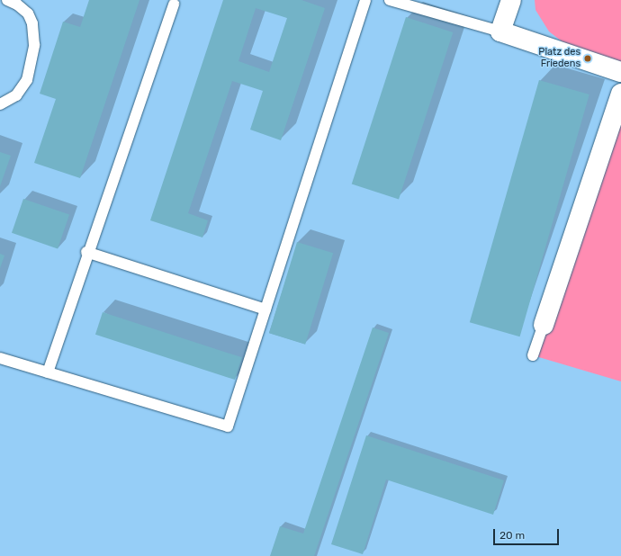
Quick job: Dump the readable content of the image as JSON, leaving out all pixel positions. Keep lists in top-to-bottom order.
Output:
{
  "places": ["Platz des Friedens"],
  "scale_bar": "20 m"
}
